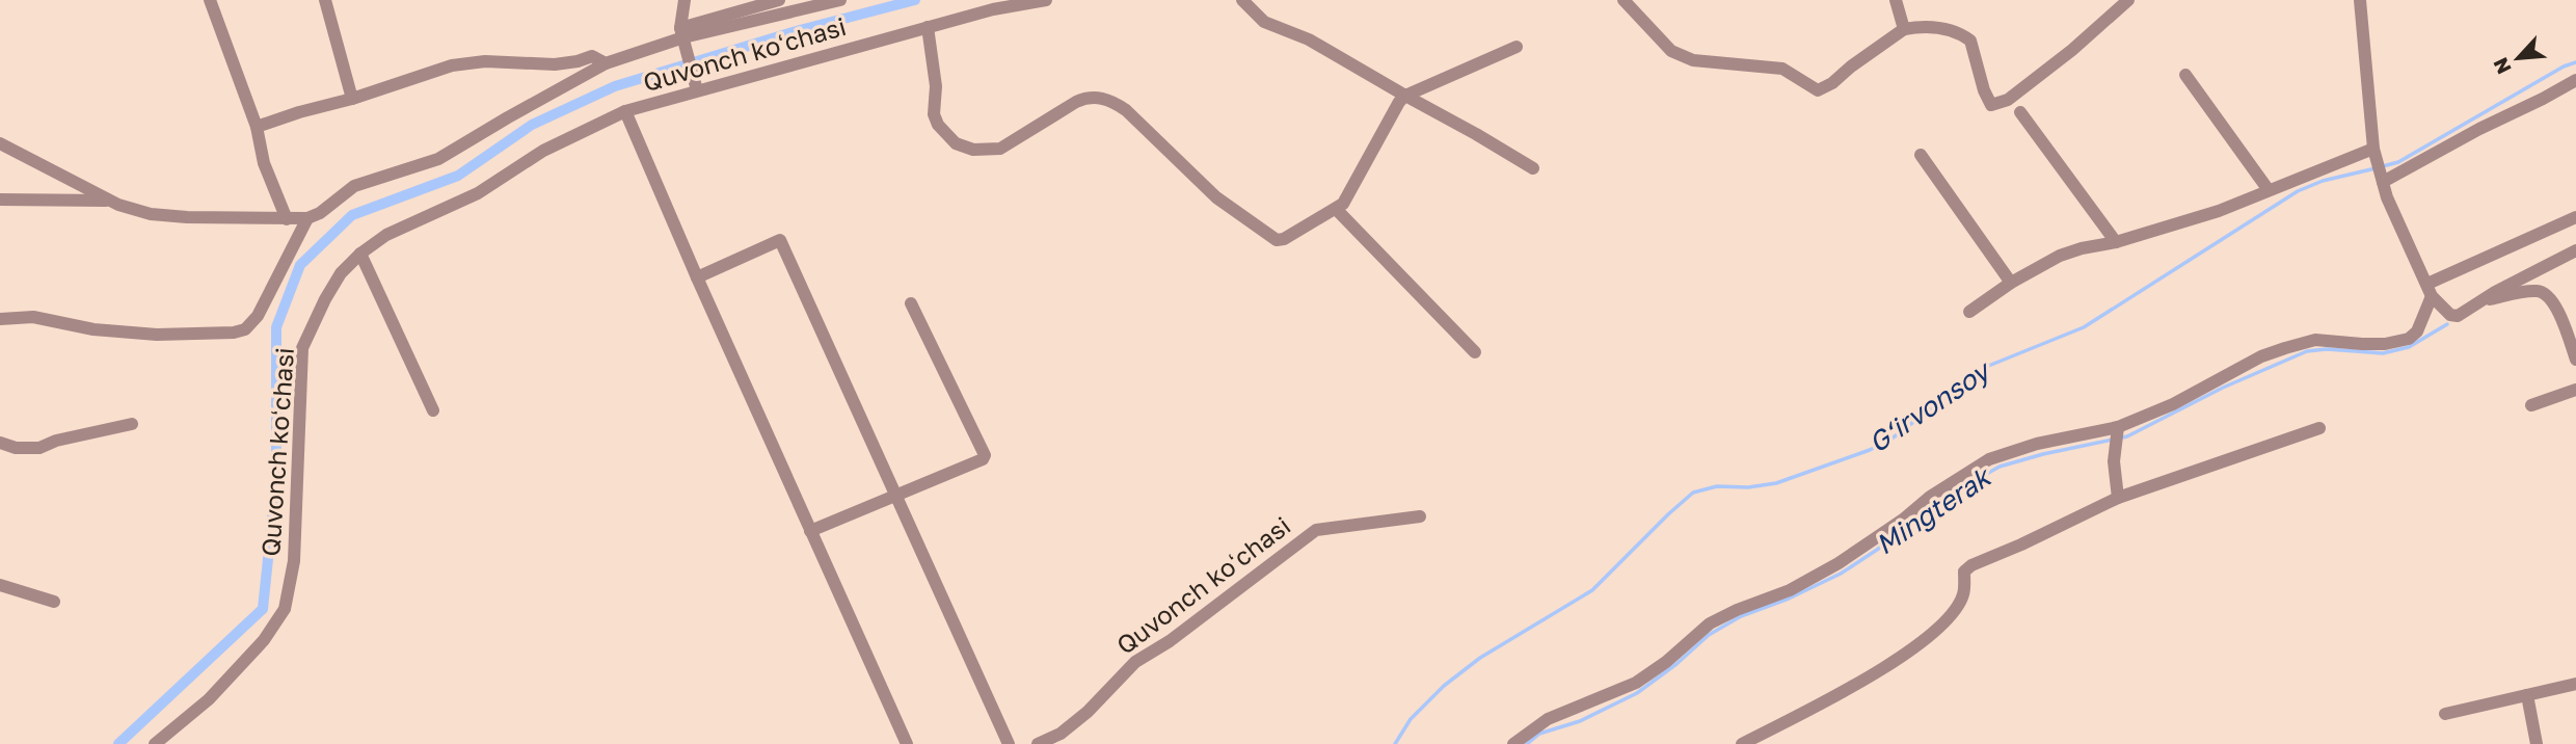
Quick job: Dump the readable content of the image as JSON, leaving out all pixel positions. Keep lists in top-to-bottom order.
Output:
{
  "streets": {
    "street": ["Quvonch koʻchasi"]
  },
  "water": ["G‘irvonsoy", "Mingterak"],
  "north": "bottom left"
}
